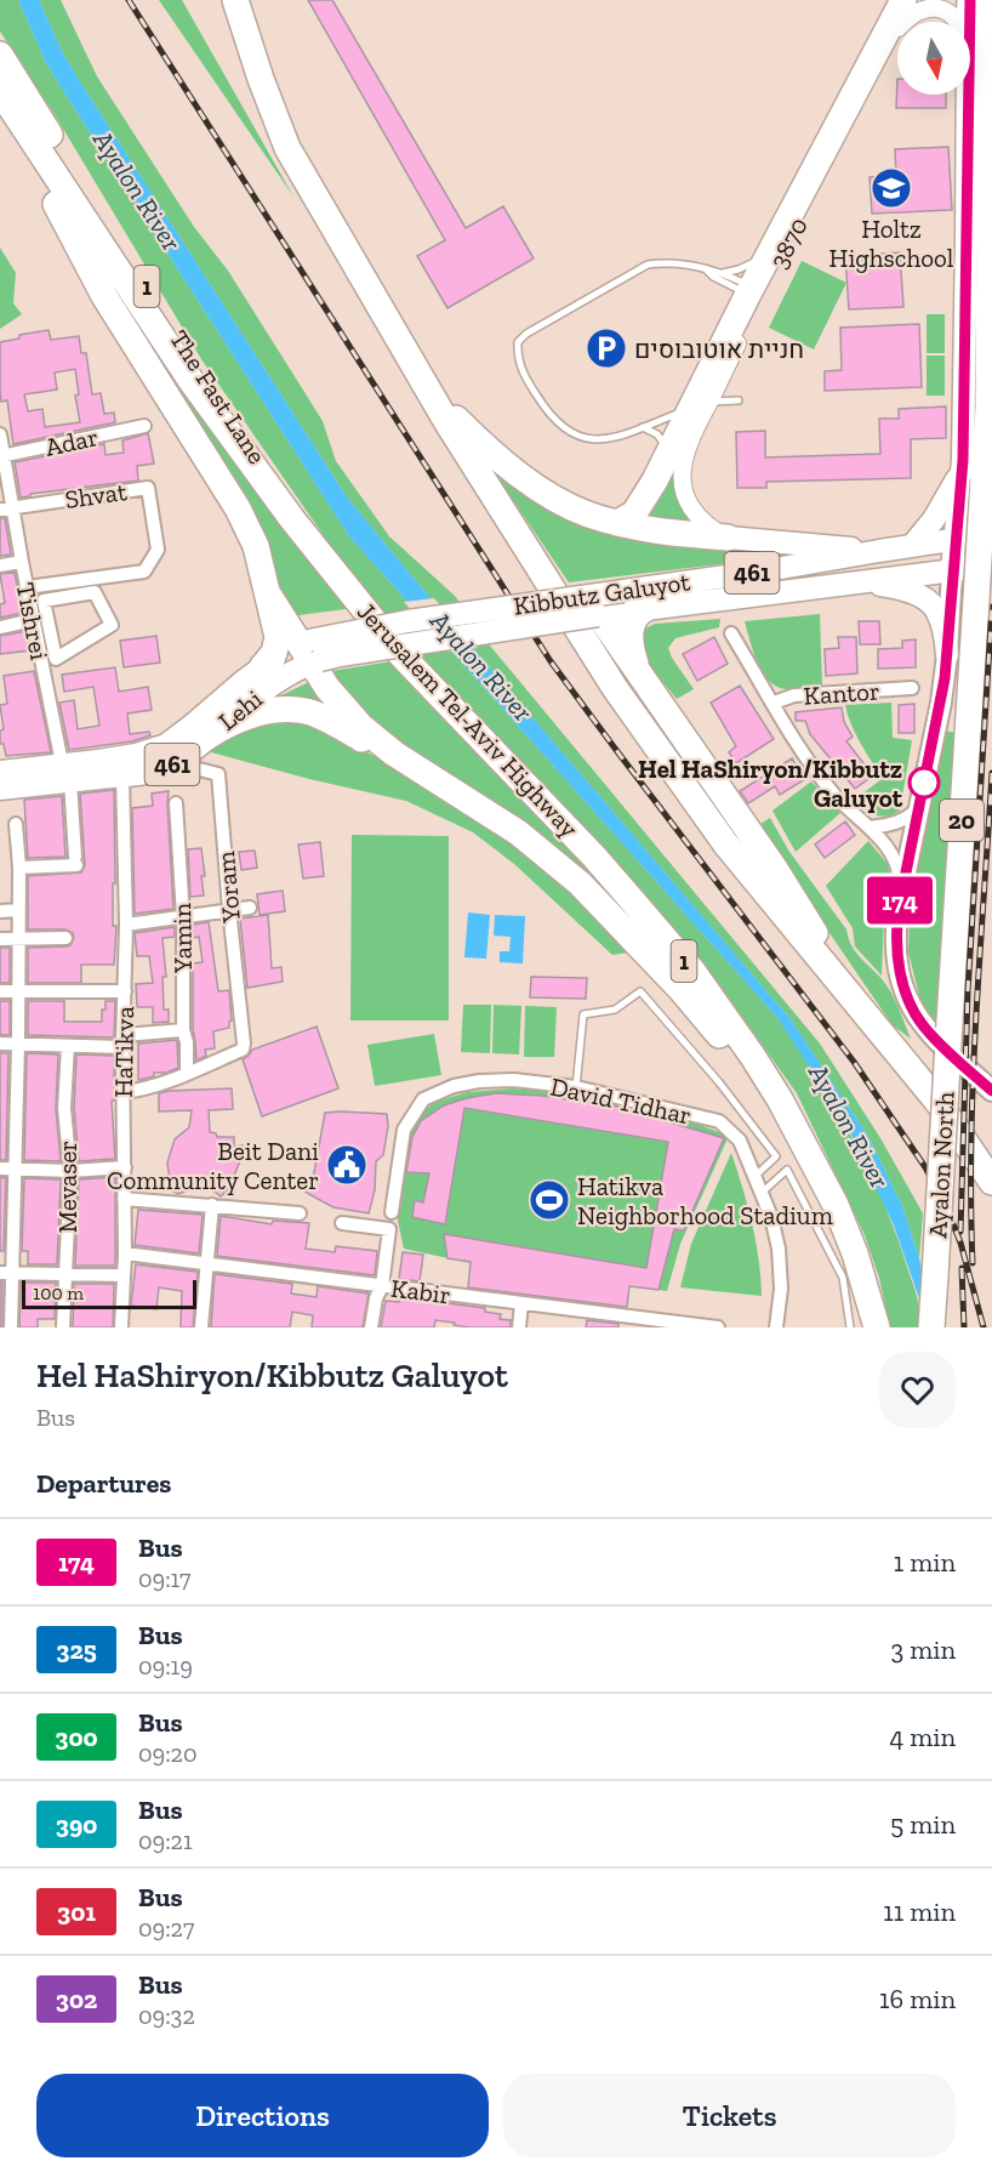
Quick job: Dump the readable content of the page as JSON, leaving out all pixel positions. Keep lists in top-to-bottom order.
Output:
{
  "streets": {
    "highway": [
      "1",
      "The Fast Lane",
      "Jerusalem Tel-Aviv Highway",
      "20",
      "Ayalon North"
    ],
    "main road": ["461", "Kibbutz Galuyot", "Lehi"],
    "street": [
      "3870",
      "Adar",
      "Shvat",
      "Tishrei",
      "Kantor",
      "Yoram",
      "Yamin",
      "HaTikva",
      "David Tidhar",
      "Mevaser",
      "Kabir"
    ]
  },
  "crossings": [
    ["The Fast Lane", "Jerusalem Tel-Aviv Highway"],
    ["Adar", "Tishrei"],
    ["Shvat", "Tishrei"],
    ["Kibbutz Galuyot", "Lehi"],
    ["Tishrei", "Lehi"],
    ["Lehi", "Yoram"],
    ["Lehi", "HaTikva"],
    ["Yoram", "Yamin"],
    ["HaTikva", "Kabir"]
  ],
  "water": ["Ayalon River"],
  "places": {
    "school or university": ["Holtz Highschool"],
    "parking": ["חניית אוטובוסים"],
    "other": ["Hel HaShiryon/Kibbutz Galuyot"],
    "public building": ["Beit Dani Community Center"],
    "sports": ["Hatikva Neighborhood Stadium"]
  },
  "lines": ["bus line 174"],
  "scale_bar": "100 m",
  "north": "bottom",
  "page": {
    "on_map": "174",
    "scale": "100 m",
    "heading": [
      ["Hel HaShiryon/Kibbutz Galuyot", "Bus"],
      "Departures"
    ],
    "list": [
      {
        "mark": "174",
        "name": "Bus",
        "note": "09:17",
        "value": "1 min"
      },
      {
        "mark": "325",
        "name": "Bus",
        "note": "09:19",
        "value": "3 min"
      },
      {
        "mark": "300",
        "name": "Bus",
        "note": "09:20",
        "value": "4 min"
      },
      {
        "mark": "390",
        "name": "Bus",
        "note": "09:21",
        "value": "5 min"
      },
      {
        "mark": "301",
        "name": "Bus",
        "note": "09:27",
        "value": "11 min"
      },
      {
        "mark": "302",
        "name": "Bus",
        "note": "09:32",
        "value": "16 min"
      }
    ],
    "buttons": ["Directions", "Tickets"]
  }
}
